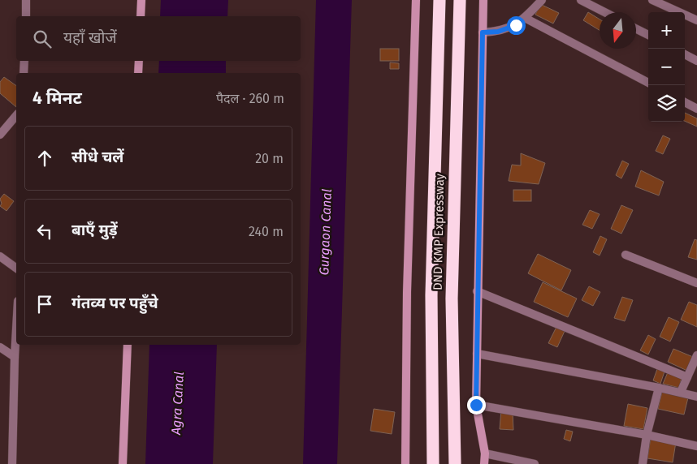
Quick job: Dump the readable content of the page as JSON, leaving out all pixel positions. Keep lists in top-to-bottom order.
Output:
{
  "streets": {
    "highway": ["DND KMP Expressway"]
  },
  "water": ["Gurgaon Canal", "Agra Canal"],
  "north": "bottom",
  "page": {
    "map_buttons": ["+", "−"],
    "search": "यहाँ खोजें",
    "heading": ["4 मिनट", "पैदल · 260 m"],
    "list": [
      ["सीधे चलें", "20 m"],
      ["बाएँ मुड़ें", "240 m"],
      "गंतव्य पर पहुँचे"
    ]
  }
}
